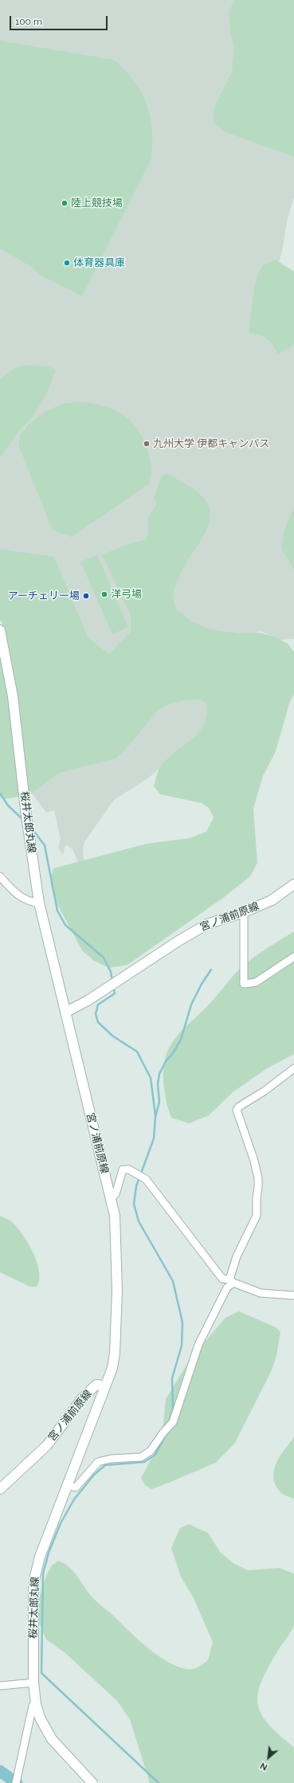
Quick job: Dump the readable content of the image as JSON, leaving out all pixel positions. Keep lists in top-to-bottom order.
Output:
{
  "streets": {
    "main road": ["桜井太郎丸線", "宮ノ浦前原線"]
  },
  "crossings": [
    ["桜井太郎丸線", "宮ノ浦前原線"]
  ],
  "places": [
    "陸上競技場",
    "体育器具庫",
    "九州大学 伊都キャンパス",
    "洋弓場",
    "アーチェリー場"
  ],
  "scale_bar": "100 m",
  "north": "bottom left"
}
